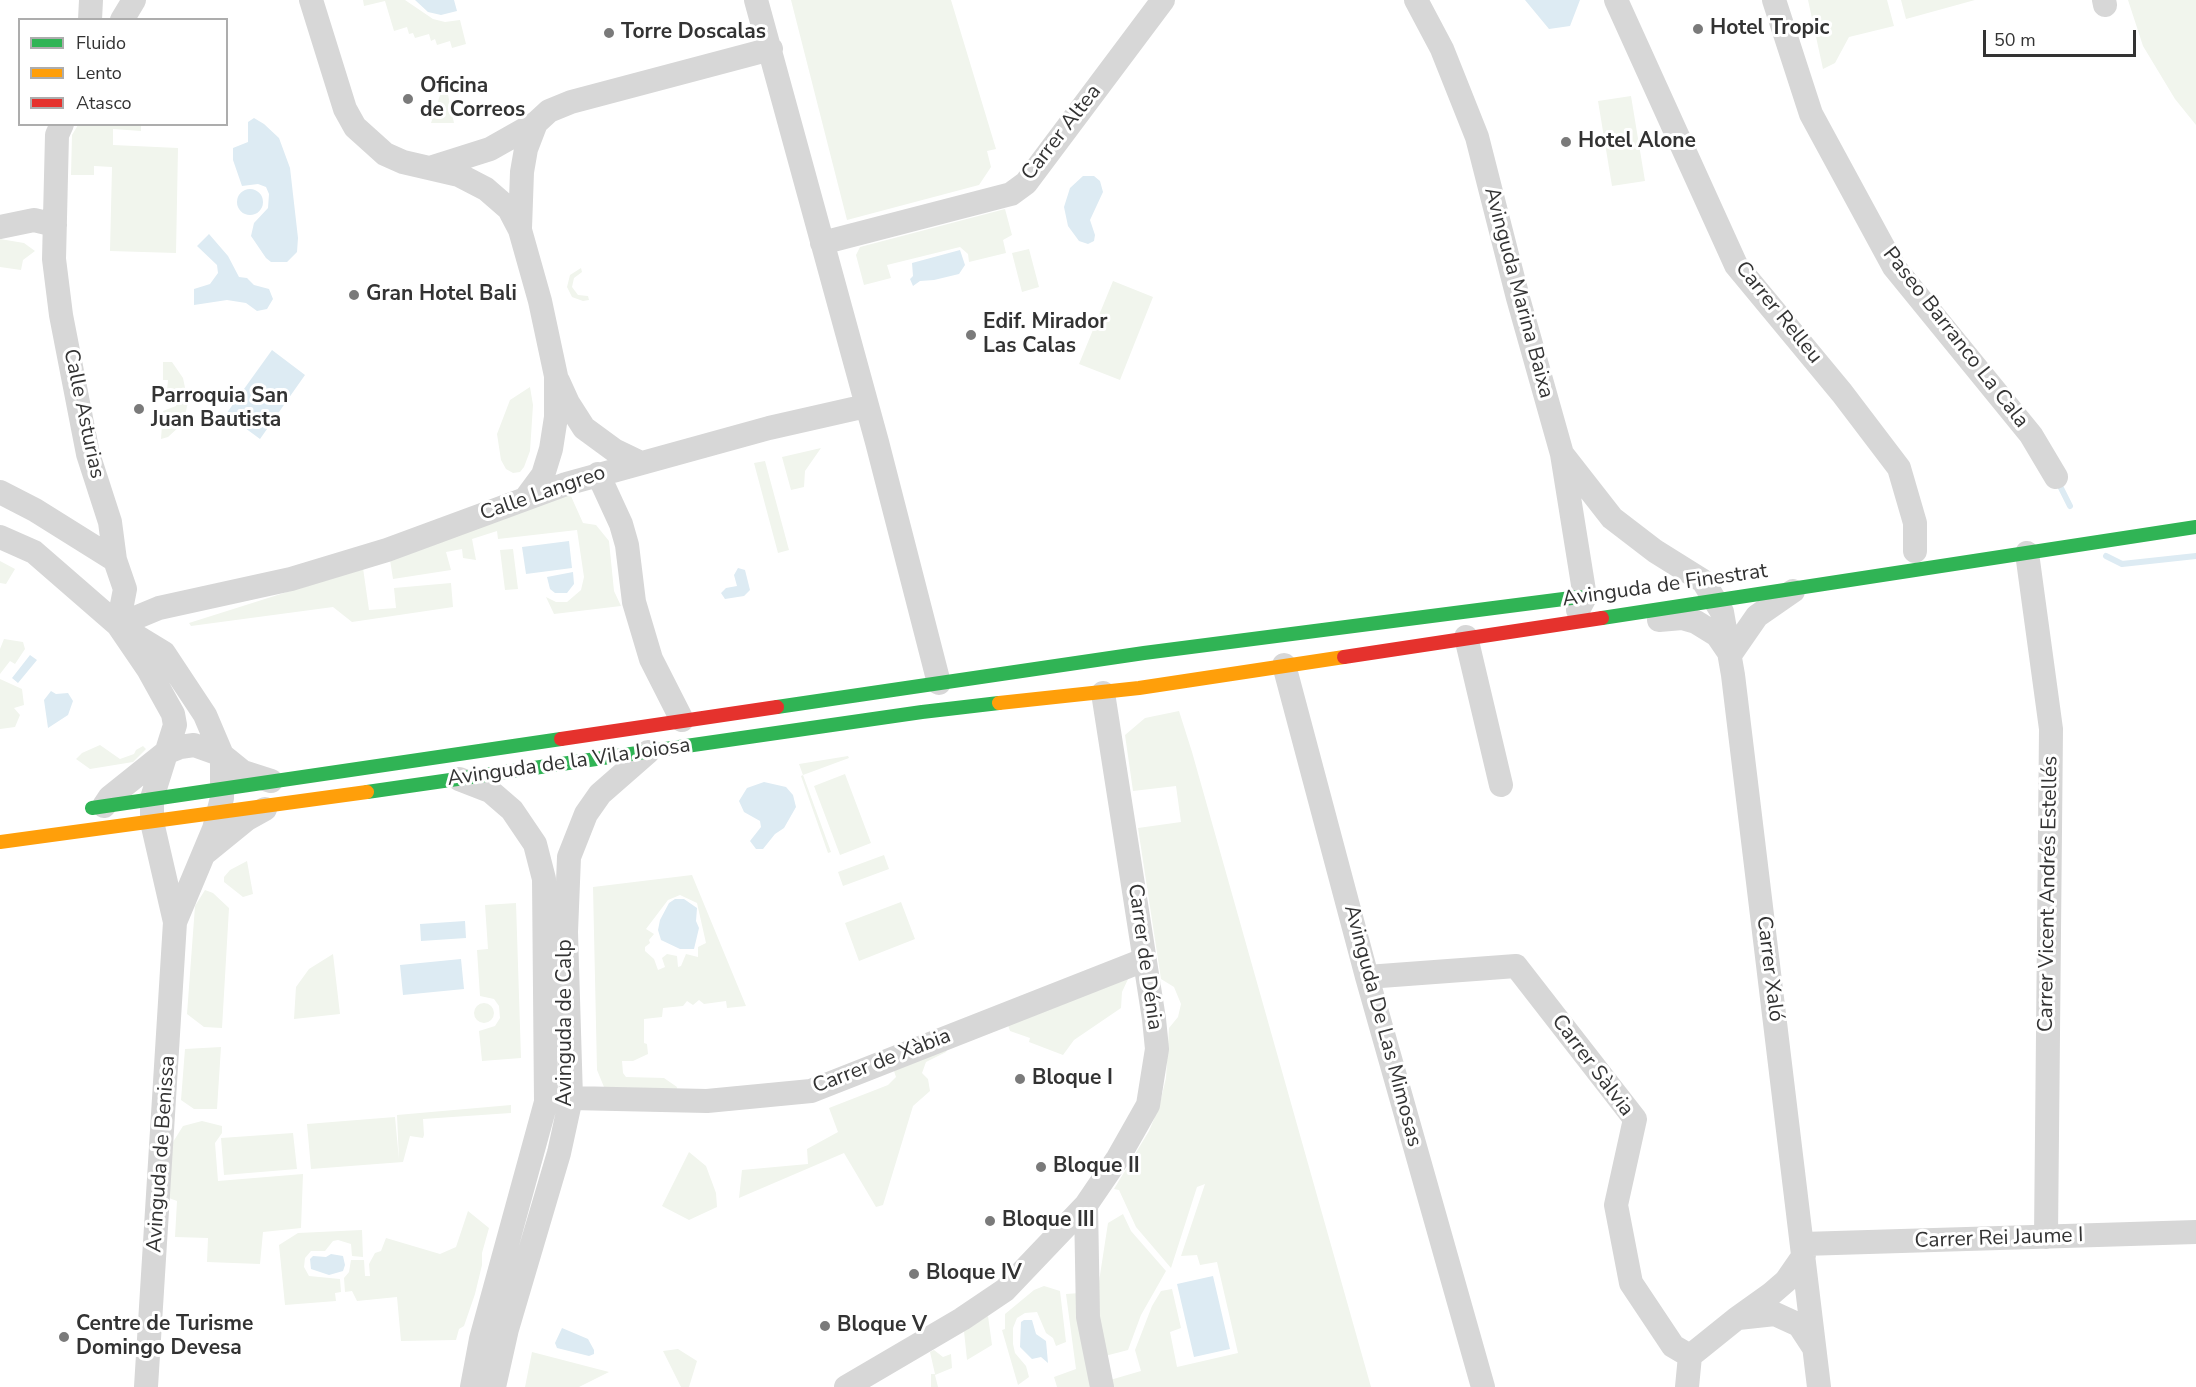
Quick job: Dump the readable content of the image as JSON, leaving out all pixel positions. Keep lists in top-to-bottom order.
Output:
{
  "streets": {
    "main road": ["Avinguda de Finestrat", "Avinguda de la Vila Joiosa"],
    "street": [
      "Carrer Altea",
      "Avinguda Marina Baixa",
      "Carrer Relleu",
      "Paseo Barranco La Cala",
      "Calle Asturias",
      "Calle Langreo",
      "Carrer Vicent Andrés Estellés",
      "Carrer de Dénia",
      "Carrer Xaló",
      "Avinguda de Calp",
      "Avinguda De Las Mimosas",
      "Carrer de Xàbia",
      "Carrer Sàlvia",
      "Avinguda de Benissa",
      "Carrer Rei Jaume I"
    ]
  },
  "crossings": [
    ["Avinguda Marina Baixa", "Avinguda de Finestrat"],
    ["Calle Asturias", "Calle Langreo"],
    ["Calle Asturias", "Avinguda de Benissa"],
    ["Calle Langreo", "Avinguda de Benissa"],
    ["Avinguda de Finestrat", "Avinguda de la Vila Joiosa"],
    ["Avinguda de Finestrat", "Carrer Vicent Andrés Estellés"],
    ["Avinguda de Finestrat", "Carrer Xaló"],
    ["Avinguda de Finestrat", "Avinguda De Las Mimosas"],
    ["Avinguda de la Vila Joiosa", "Carrer de Dénia"],
    ["Avinguda de la Vila Joiosa", "Avinguda de Calp"],
    ["Avinguda de la Vila Joiosa", "Avinguda de Benissa"],
    ["Carrer Vicent Andrés Estellés", "Carrer Rei Jaume I"],
    ["Carrer de Dénia", "Carrer de Xàbia"],
    ["Carrer Xaló", "Carrer Rei Jaume I"],
    ["Avinguda de Calp", "Carrer de Xàbia"],
    ["Avinguda De Las Mimosas", "Carrer Sàlvia"]
  ],
  "places": [
    "Hotel Tropic",
    "Torre Doscalas",
    "Oficina de Correos",
    "Hotel Alone",
    "Gran Hotel Bali",
    "Edif. Mirador Las Calas",
    "Parroquia San Juan Bautista",
    "Bloque I",
    "Bloque II",
    "Bloque III",
    "Bloque IV",
    "Bloque V",
    "Centre de Turisme Domingo Devesa"
  ],
  "legend": ["Fluido", "Lento", "Atasco"],
  "scale_bar": "50 m"
}
